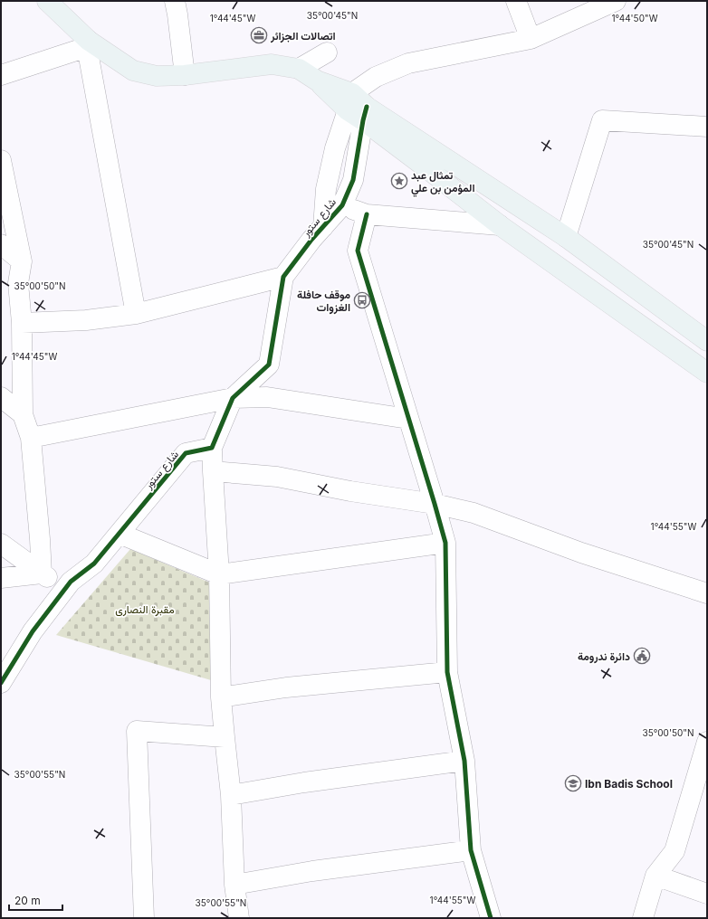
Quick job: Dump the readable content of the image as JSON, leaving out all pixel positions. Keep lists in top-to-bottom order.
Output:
{
  "streets": {
    "street": ["شارع ستور"]
  },
  "parks": ["مقبرة النصارى"],
  "places": {
    "office": ["اتصالات الجزائر"],
    "place": ["تمثال عبد المؤمن بن علي"],
    "bus stop": ["موقف حافلة الغزوات"],
    "public building": ["دائرة ندرومة"],
    "school or university": ["Ibn Badis School"]
  },
  "scale_bar": "20 m",
  "coordinates": [
    "35°00'45\"N",
    "1°44'45\"W",
    "1°44'50\"W",
    "35°00'50\"N",
    "1°44'55\"W",
    "35°00'55\"N"
  ]
}
